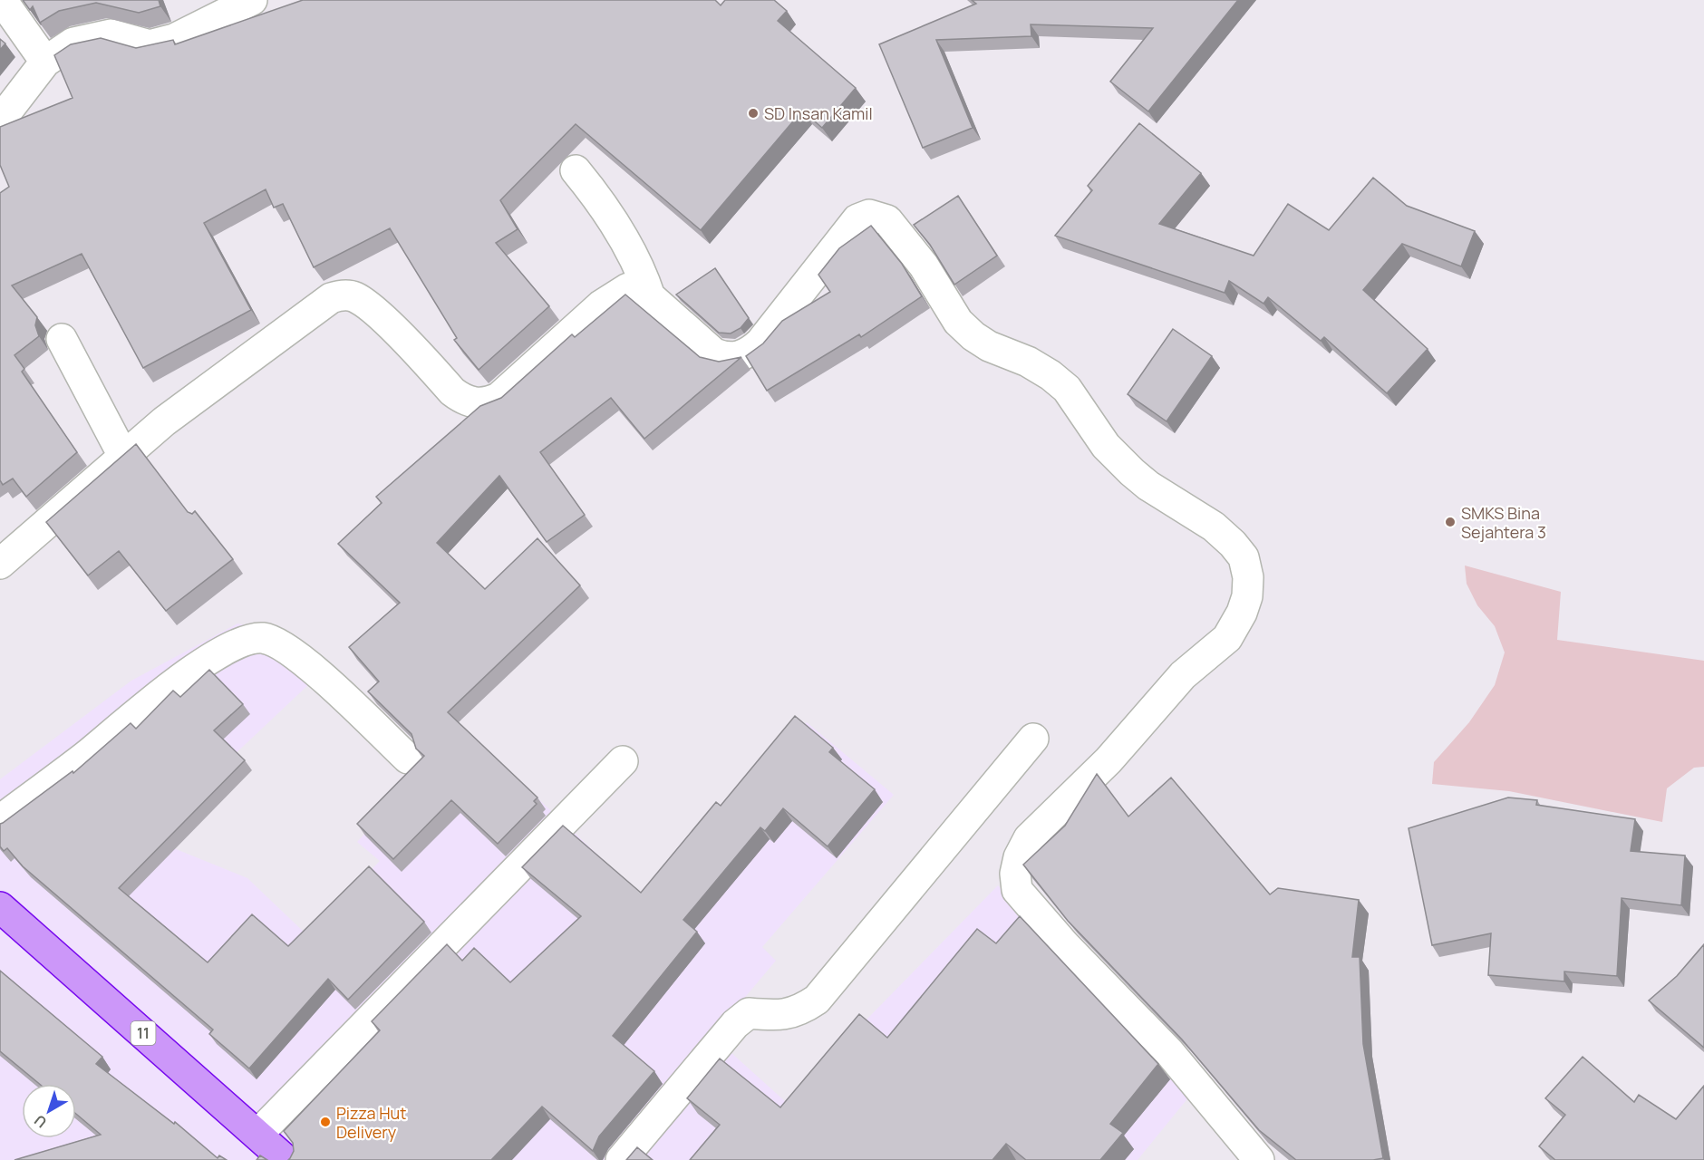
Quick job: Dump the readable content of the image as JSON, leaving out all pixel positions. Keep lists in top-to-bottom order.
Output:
{
  "streets": {
    "highway": ["11"]
  },
  "places": ["SD Insan Kamil", "SMKS Bina Sejahtera 3", "Pizza Hut Delivery"],
  "north": "bottom left"
}
